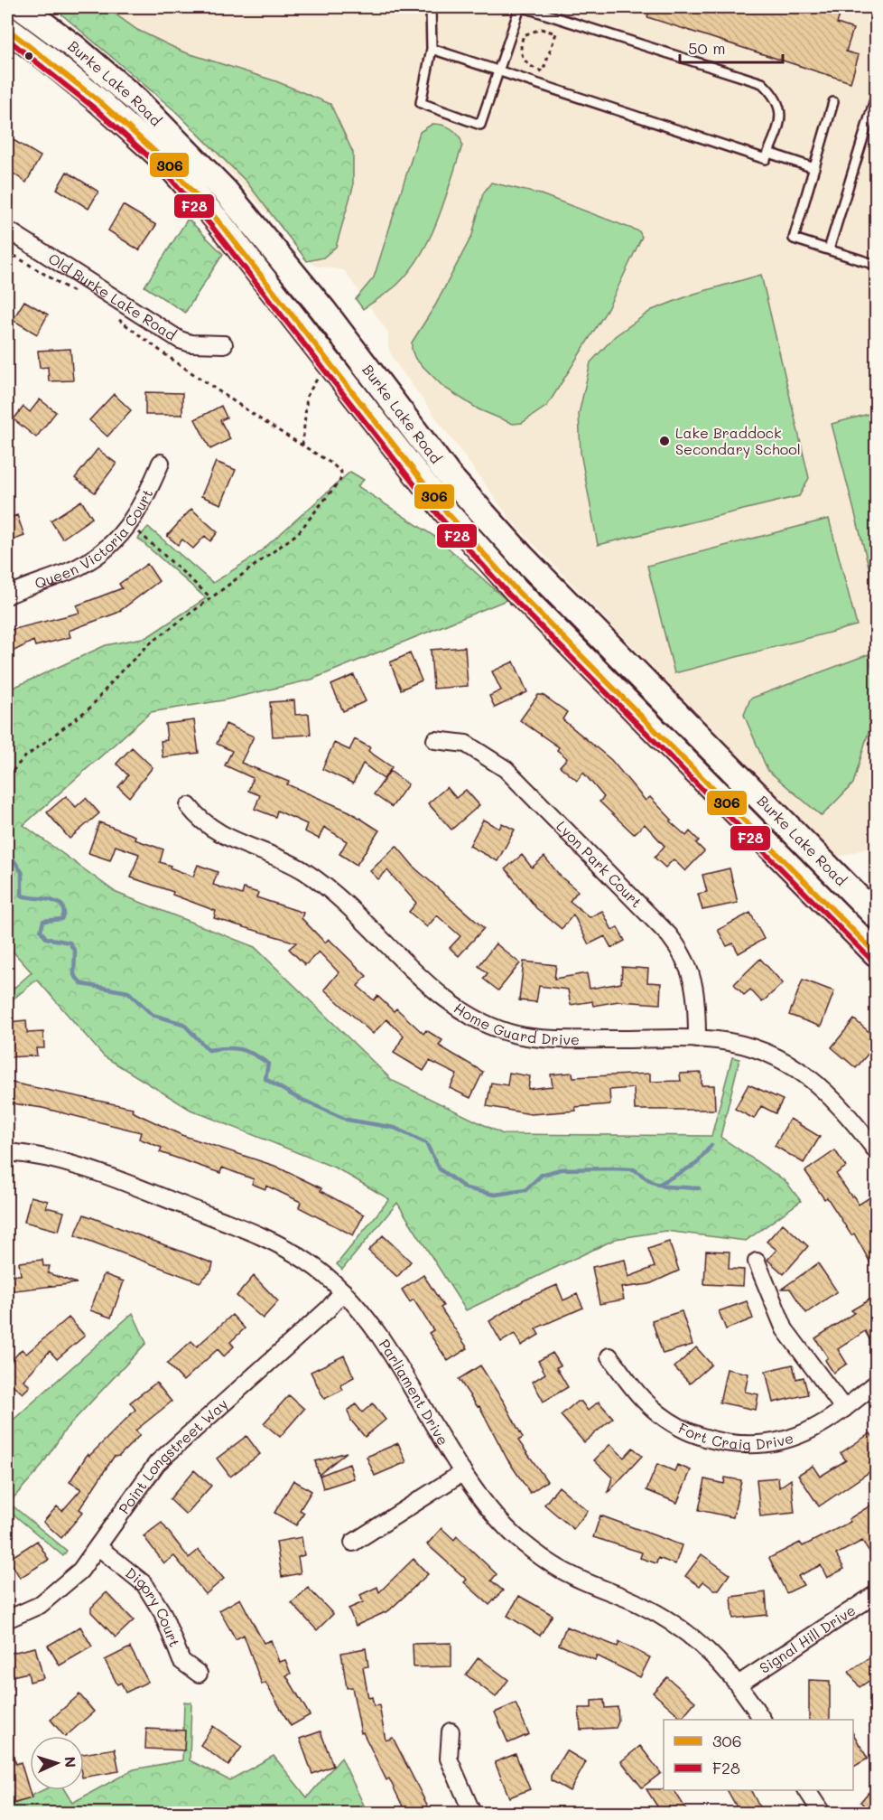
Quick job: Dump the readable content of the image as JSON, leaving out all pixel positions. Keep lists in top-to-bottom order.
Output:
{
  "streets": {
    "main road": ["Burke Lake Road"],
    "street": [
      "Old Burke Lake Road",
      "Queen Victoria Court",
      "Lyon Park Court",
      "Home Guard Drive",
      "Parliament Drive",
      "Fort Craig Drive",
      "Point Longstreet Way",
      "Digory Court",
      "Signal Hill Drive"
    ]
  },
  "crossings": [
    ["Lyon Park Court", "Home Guard Drive"],
    ["Parliament Drive", "Point Longstreet Way"],
    ["Parliament Drive", "Signal Hill Drive"],
    ["Point Longstreet Way", "Digory Court"]
  ],
  "places": ["Lake Braddock Secondary School"],
  "lines": ["transit line 306", "transit line F28"],
  "legend": ["306", "F28"],
  "scale_bar": "50 m",
  "north": "right"
}
